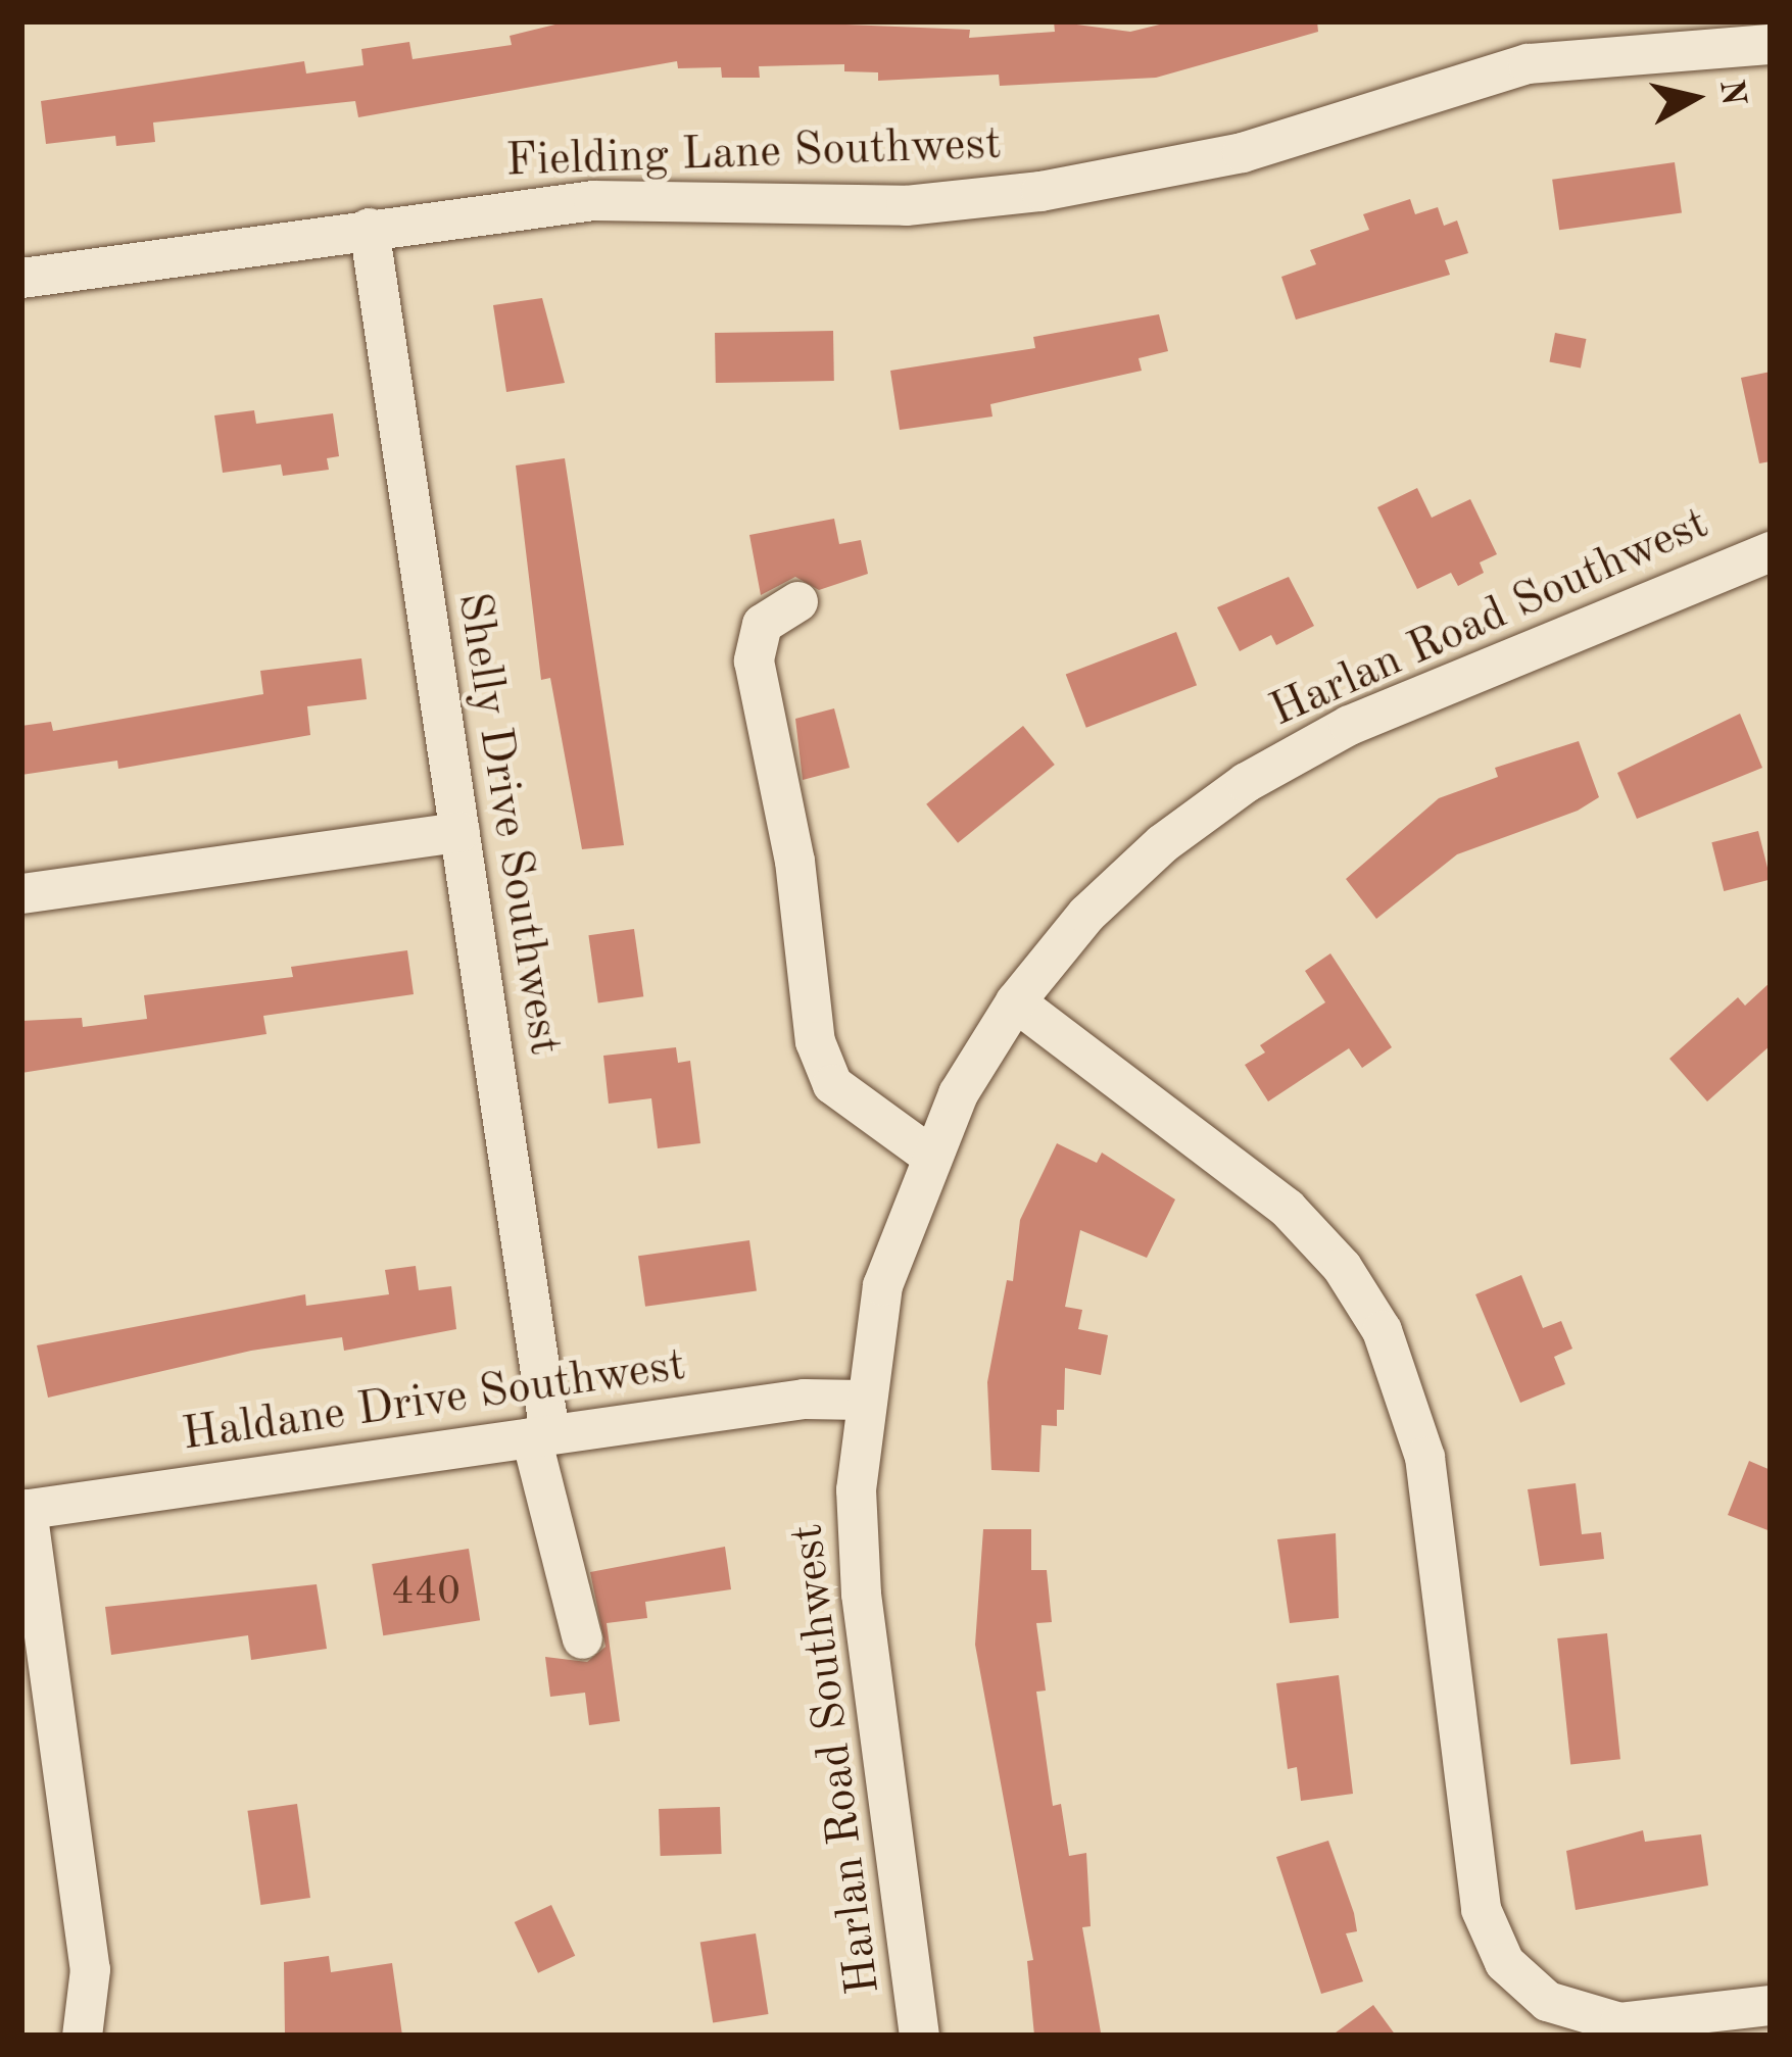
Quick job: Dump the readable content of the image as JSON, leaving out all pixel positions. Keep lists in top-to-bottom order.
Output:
{
  "streets": {
    "street": [
      "Fielding Lane Southwest",
      "Harlan Road Southwest",
      "Shelly Drive Southwest",
      "Haldane Drive Southwest"
    ]
  },
  "crossings": [
    ["Fielding Lane Southwest", "Shelly Drive Southwest"],
    ["Harlan Road Southwest", "Haldane Drive Southwest"],
    ["Shelly Drive Southwest", "Haldane Drive Southwest"]
  ],
  "house_numbers": ["440"],
  "north": "right"
}
